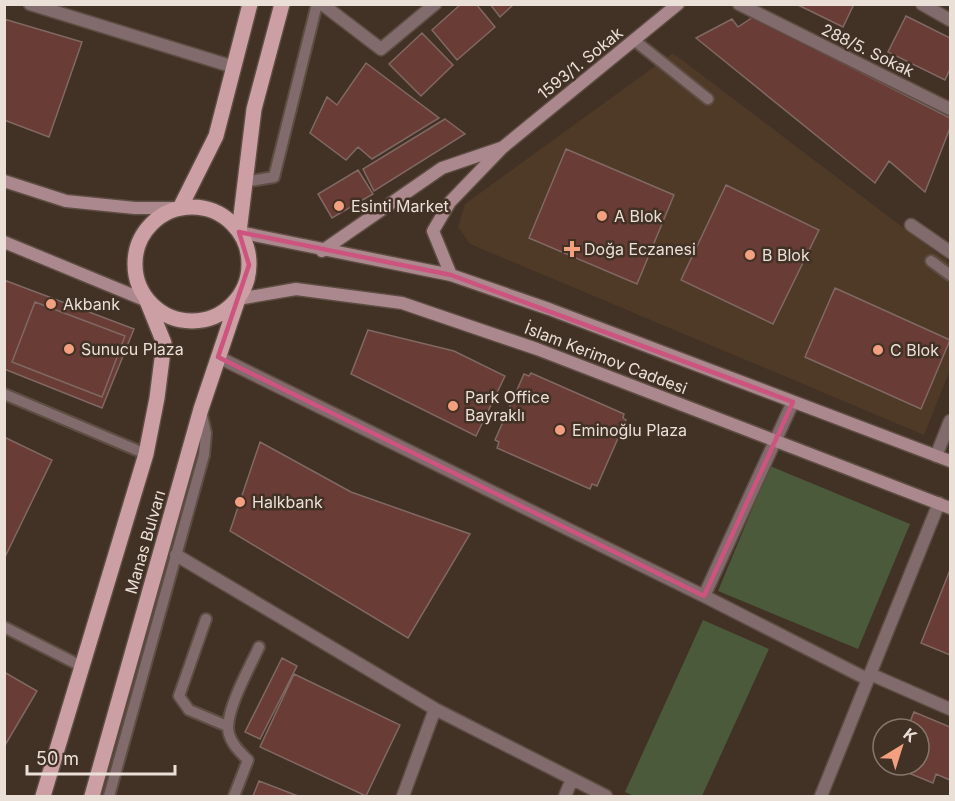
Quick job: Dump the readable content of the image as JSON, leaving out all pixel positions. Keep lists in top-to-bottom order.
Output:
{
  "streets": {
    "main road": ["1593/1. Sokak", "İslam Kerimov Caddesi", "Manas Bulvarı"],
    "street": ["288/5. Sokak"]
  },
  "crossings": [
    ["1593/1. Sokak", "İslam Kerimov Caddesi"],
    ["İslam Kerimov Caddesi", "Manas Bulvarı"]
  ],
  "places": {
    "other": [
      "Esinti Market",
      "A Blok",
      "B Blok",
      "Akbank",
      "Sunucu Plaza",
      "C Blok",
      "Park Office Bayraklı",
      "Eminoğlu Plaza",
      "Halkbank"
    ],
    "health": ["Doğa Eczanesi"]
  },
  "scale_bar": "50 m",
  "north": "top right"
}
